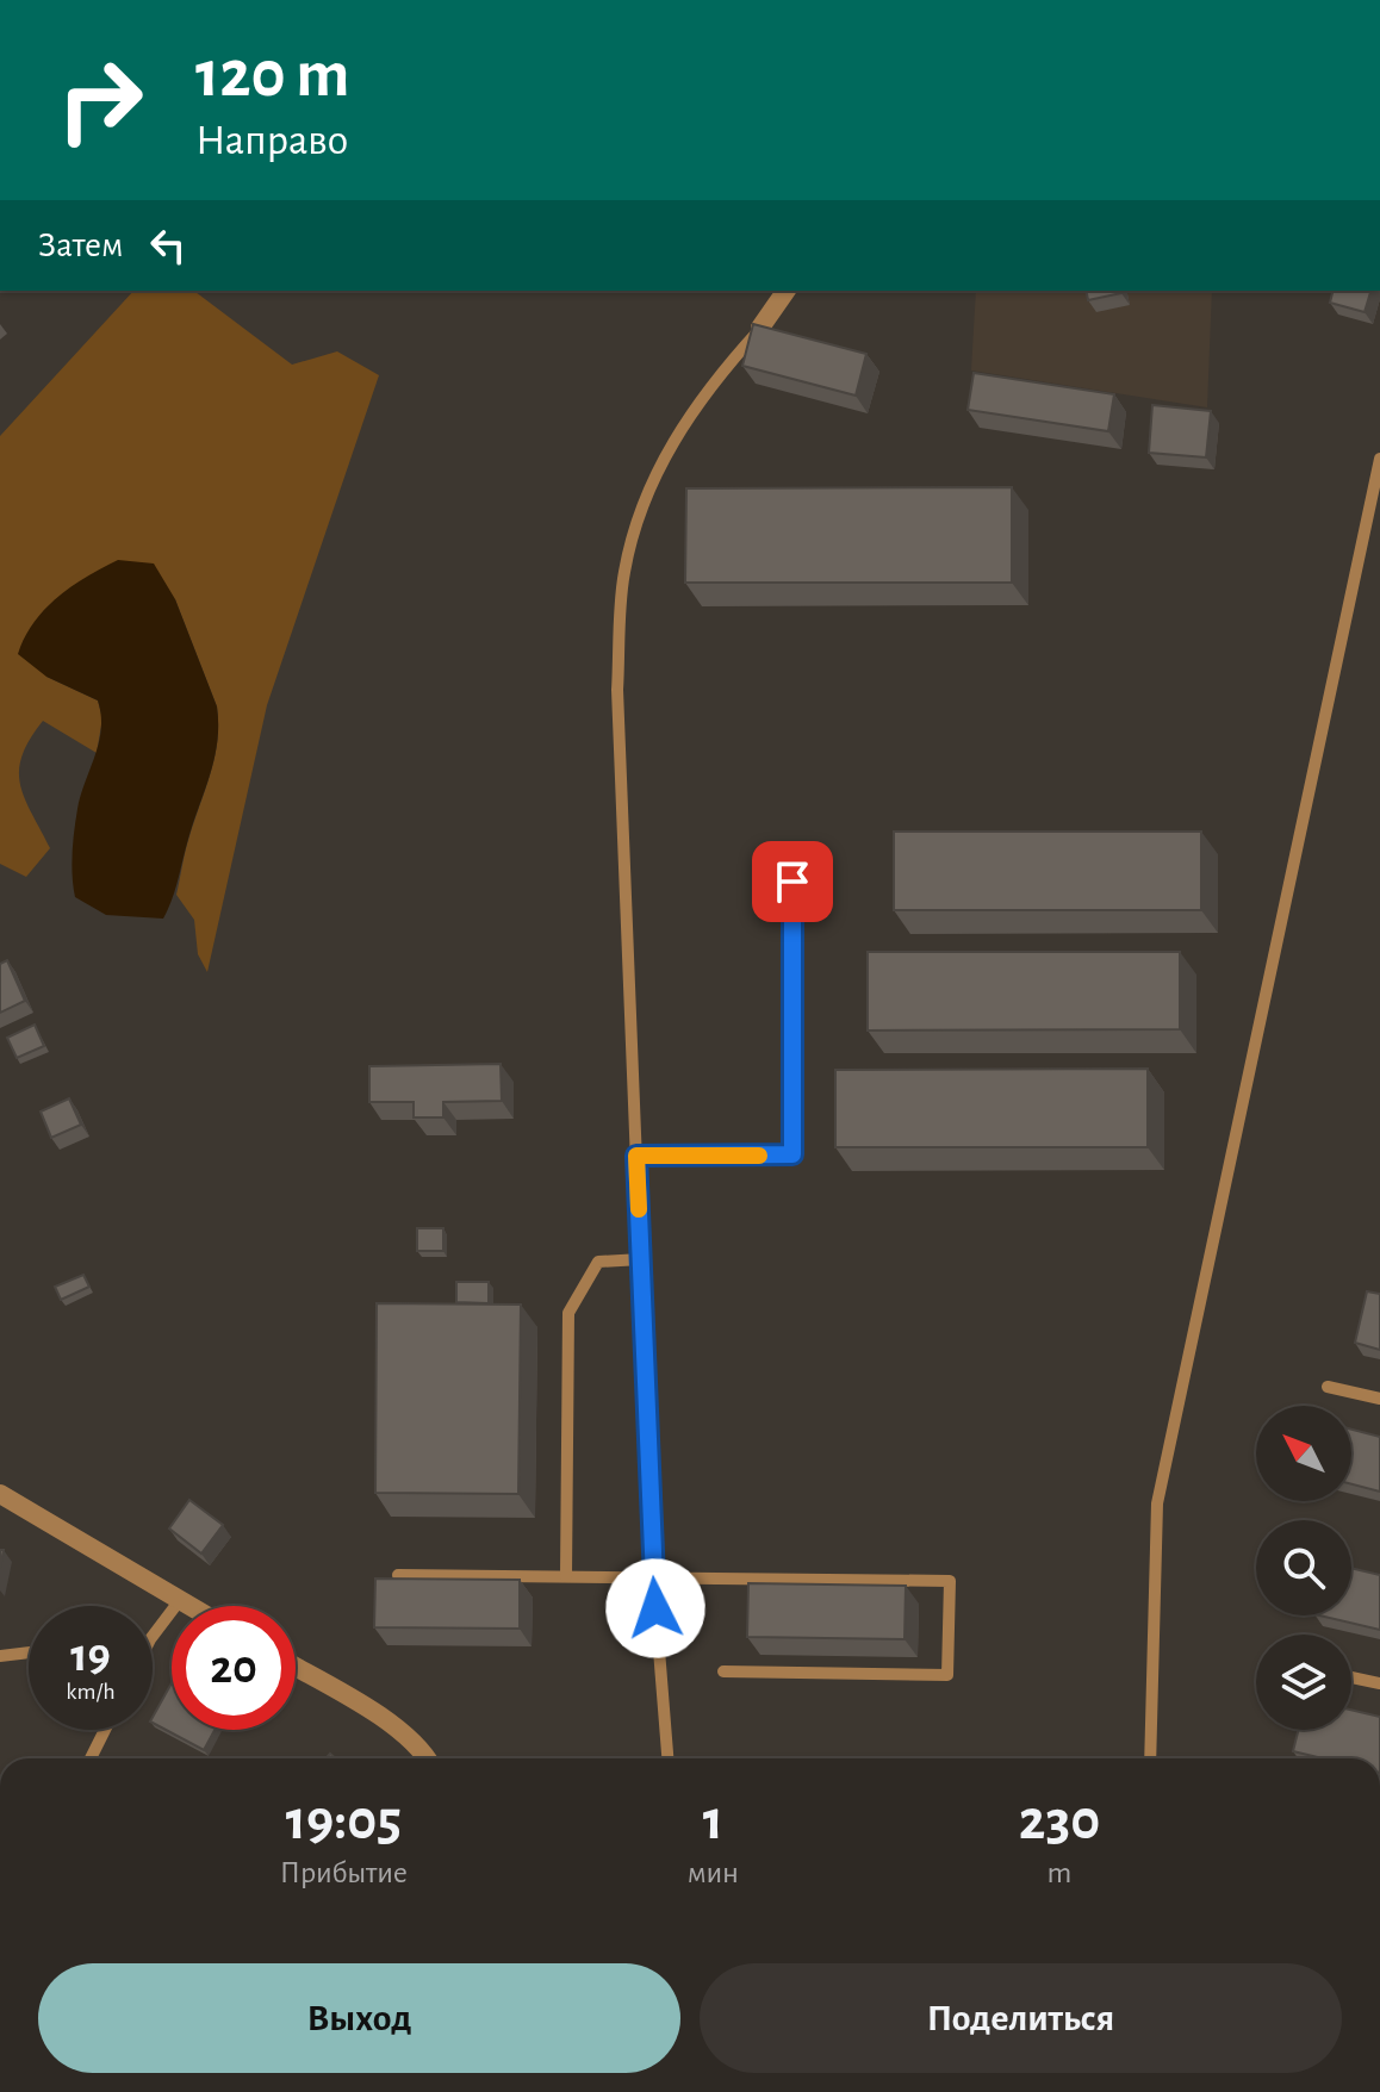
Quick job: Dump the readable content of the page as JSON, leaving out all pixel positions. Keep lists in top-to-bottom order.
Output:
{
  "north": "top left",
  "page": {
    "turn": ["120 m", "Направо"],
    "then": "Затем",
    "speed": "19 km/h",
    "limit": "20",
    "eta": [
      "19:05",
      "Прибытие",
      "1",
      "мин",
      "230",
      "m"
    ],
    "buttons": ["Выход", "Поделиться"]
  }
}
